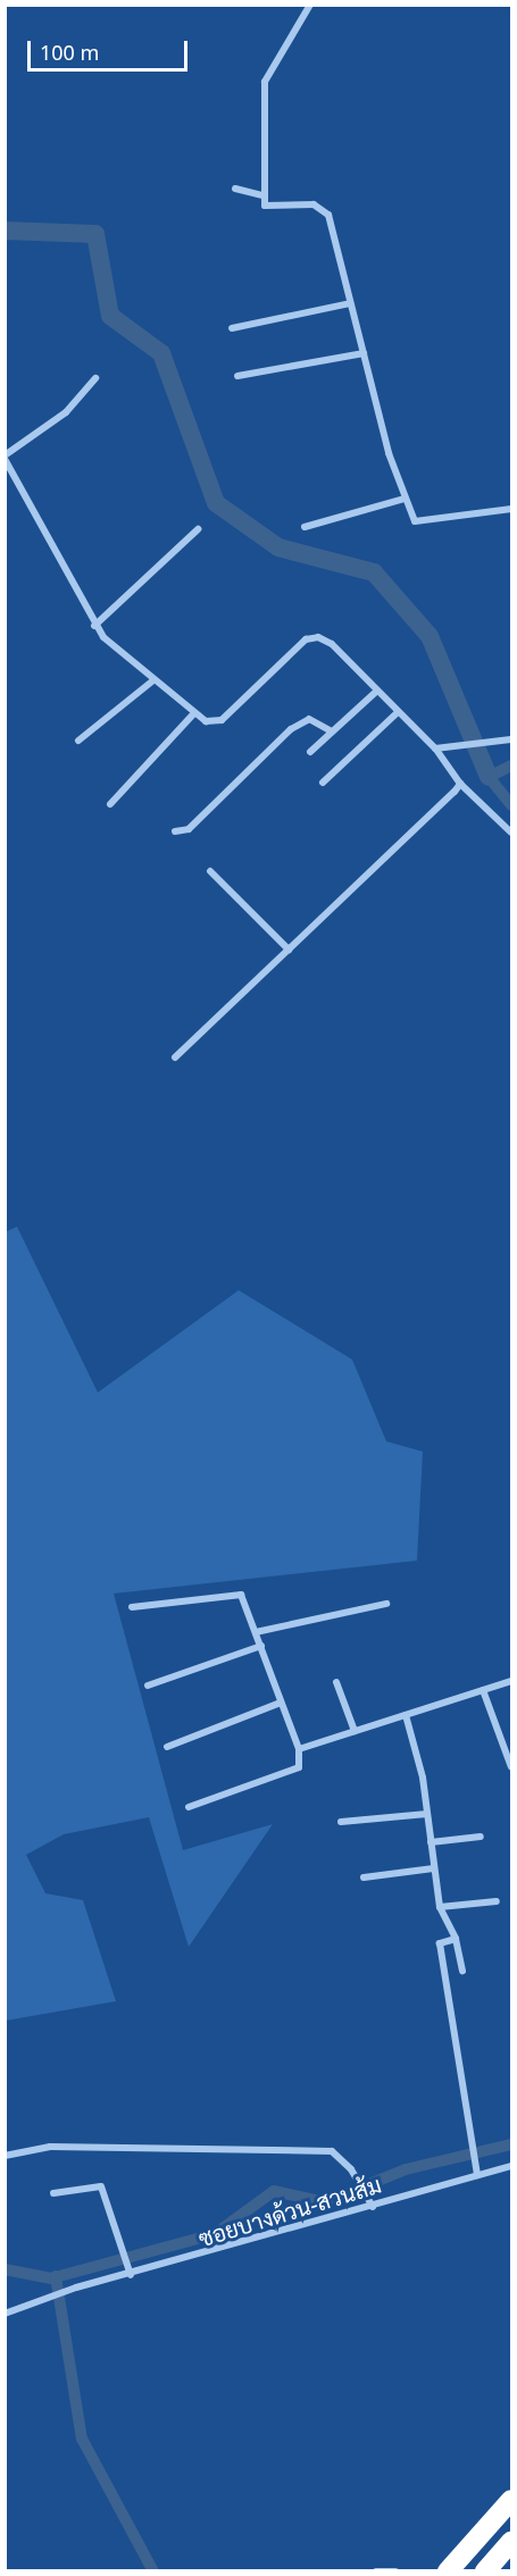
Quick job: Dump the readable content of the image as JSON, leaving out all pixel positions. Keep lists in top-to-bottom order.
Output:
{
  "streets": {
    "street": ["ซอยบางด้วน-สวนส้ม"]
  },
  "scale_bar": "100 m"
}
